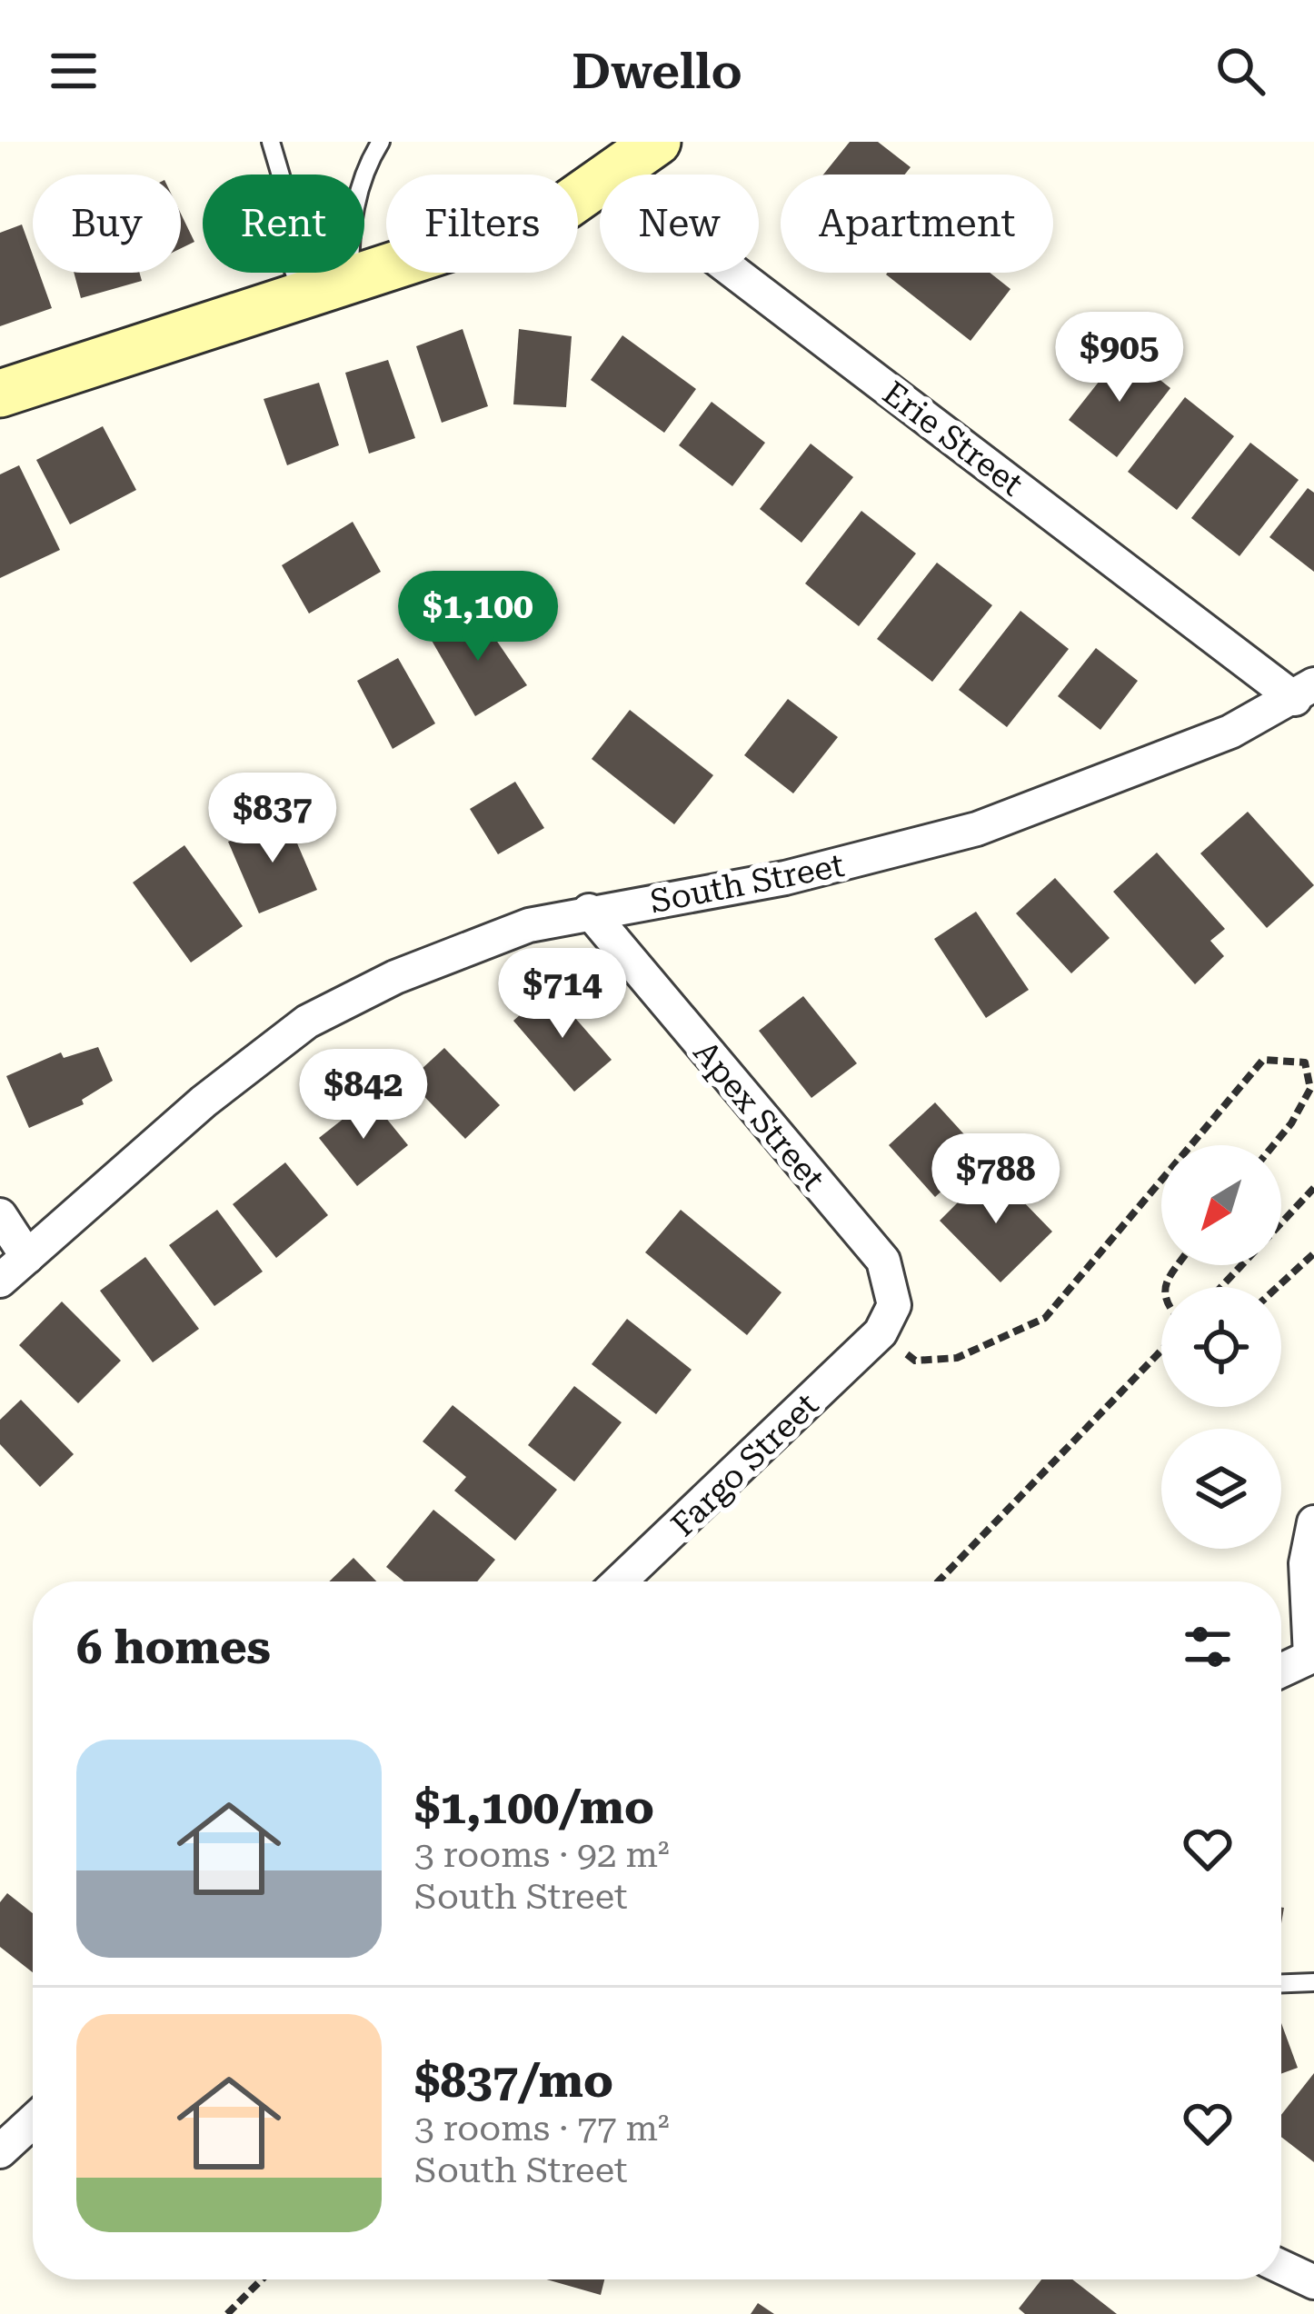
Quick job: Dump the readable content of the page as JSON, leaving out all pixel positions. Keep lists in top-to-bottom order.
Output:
{
  "streets": {
    "street": [
      "Erie Street",
      "South Street",
      "Apex Street",
      "Fargo Street"
    ]
  },
  "crossings": [
    ["Erie Street", "South Street"],
    ["South Street", "Apex Street"],
    ["Apex Street", "Fargo Street"]
  ],
  "north": "bottom left",
  "page": {
    "header": "Dwello",
    "chip": [
      "Buy",
      "Rent",
      "Filters",
      "New",
      "Apartment"
    ],
    "price": [
      "$905",
      "$1,100",
      "$837",
      "$714",
      "$842",
      "$788"
    ],
    "heading": "6 homes",
    "list": [
      {
        "name": "$1,100/mo",
        "note": "3 rooms · 92 m² · South Street"
      },
      {
        "name": "$837/mo",
        "note": "3 rooms · 77 m² · South Street"
      }
    ]
  }
}
